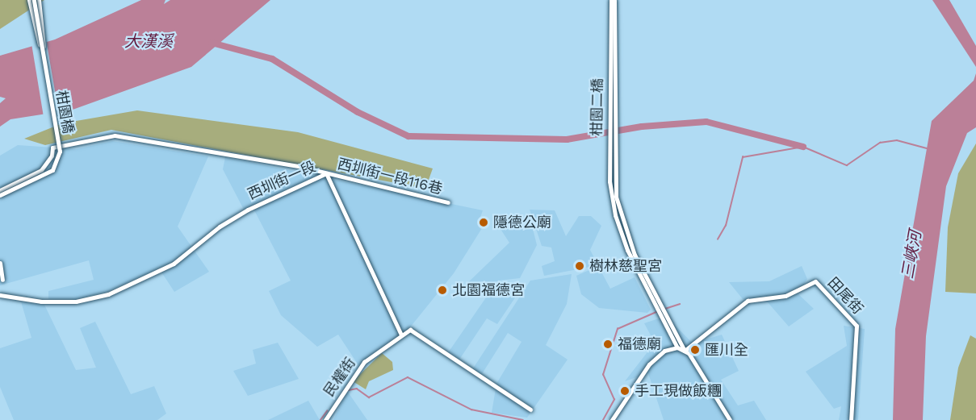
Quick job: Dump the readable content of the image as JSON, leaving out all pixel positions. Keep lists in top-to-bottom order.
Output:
{
  "streets": {
    "street": [
      "柑園二橋",
      "柑園橋",
      "西圳街一段116巷",
      "西圳街一段",
      "田尾街",
      "民權街"
    ]
  },
  "crossings": [
    ["西圳街一段116巷", "西圳街一段"],
    ["西圳街一段", "民權街"]
  ],
  "water": ["大漢溪", "三峽河"],
  "places": [
    "隱德公廟",
    "樹林慈聖宮",
    "北園福德宮",
    "福德廟",
    "匯川全",
    "手工現做飯糰"
  ]
}
